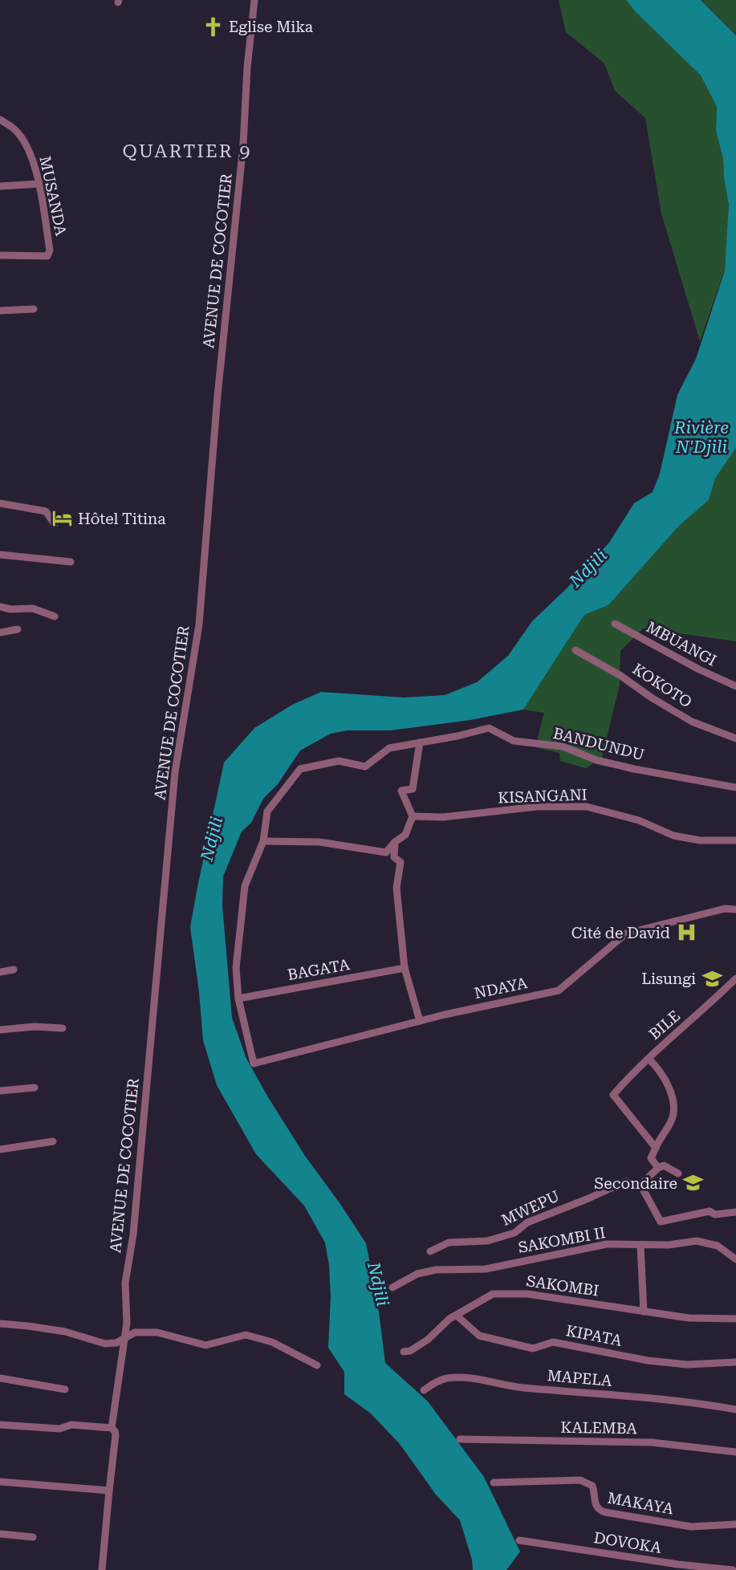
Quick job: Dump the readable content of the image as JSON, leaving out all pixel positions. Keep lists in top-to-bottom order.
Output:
{
  "streets": {
    "street": [
      "MUSANDA",
      "AVENUE DE COCOTIER",
      "MBUANGI",
      "KOKOTO",
      "BANDUNDU",
      "KISANGANI",
      "BAGATA",
      "NDAYA",
      "BILE",
      "MWEPU",
      "SAKOMBI II",
      "SAKOMBI",
      "KIPATA",
      "MAPELA",
      "KALEMBA",
      "MAKAYA",
      "DOVOKA"
    ]
  },
  "crossings": [
    ["BAGATA", "NDAYA"],
    ["SAKOMBI", "KIPATA"]
  ],
  "districts": ["QUARTIER 9"],
  "water": ["Rivière N'Djili", "Ndjili"],
  "places": {
    "church": ["Eglise Mika"],
    "hotel": ["Hôtel Titina"],
    "hospital": ["Cité de David"],
    "school or university": ["Lisungi", "Secondaire"]
  }
}
